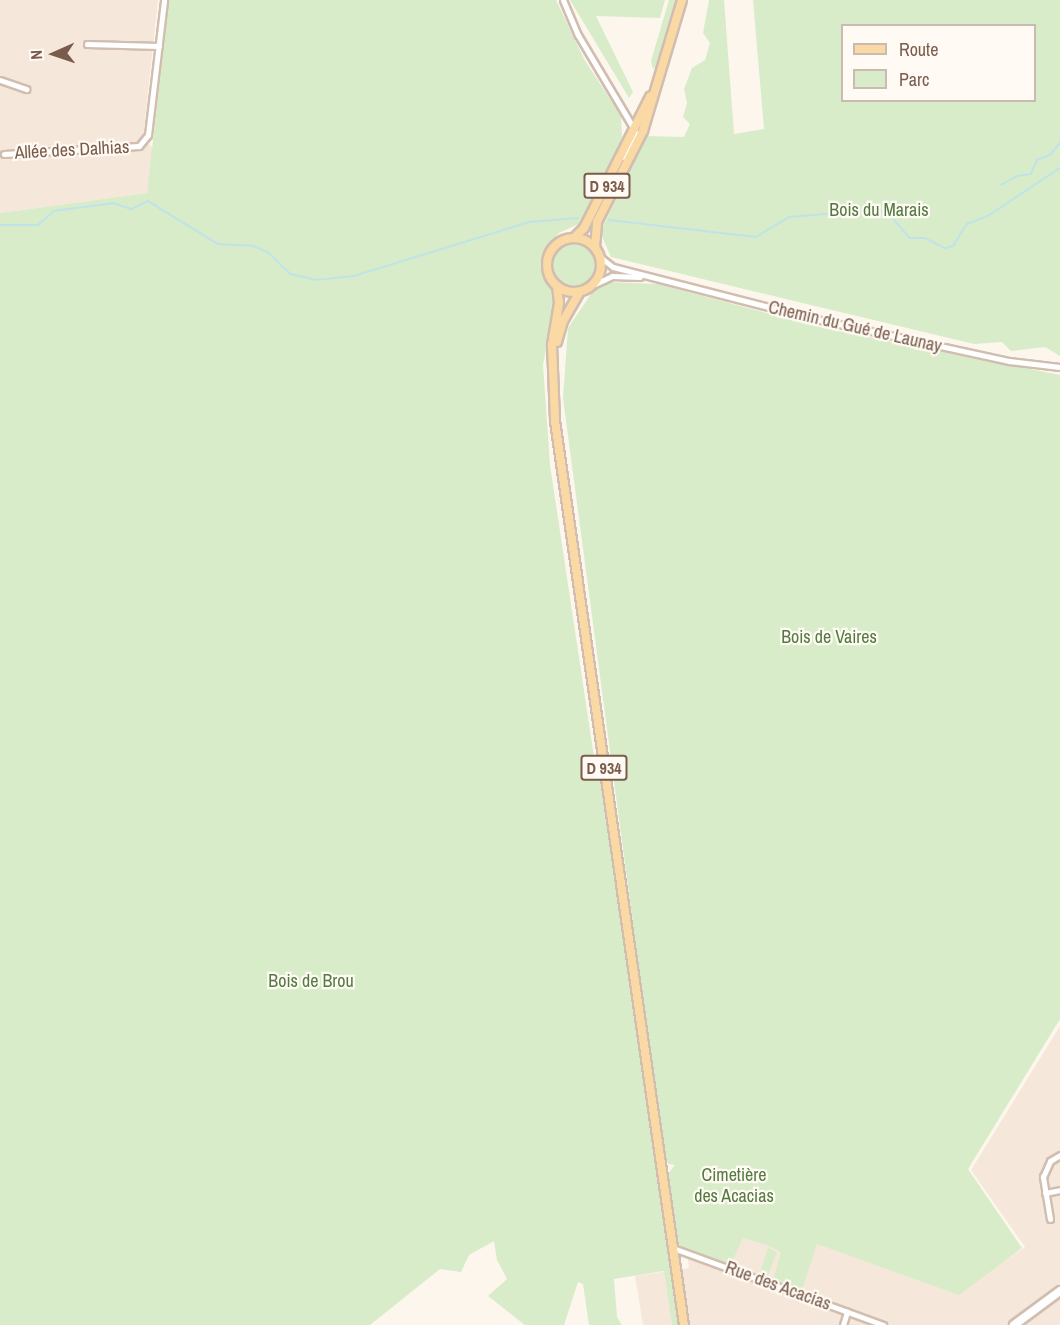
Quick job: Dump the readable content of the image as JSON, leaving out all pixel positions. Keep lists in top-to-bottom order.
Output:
{
  "streets": {
    "main road": ["D 934"],
    "street": ["Allée des Dalhias", "Chemin du Gué de Launay", "Rue des Acacias"]
  },
  "crossings": [
    ["D 934", "Chemin du Gué de Launay"],
    ["D 934", "Rue des Acacias"]
  ],
  "parks": [
    "Bois du Marais",
    "Bois de Vaires",
    "Bois de Brou",
    "Cimetière des Acacias"
  ],
  "legend": ["Route", "Parc"],
  "north": "left"
}
